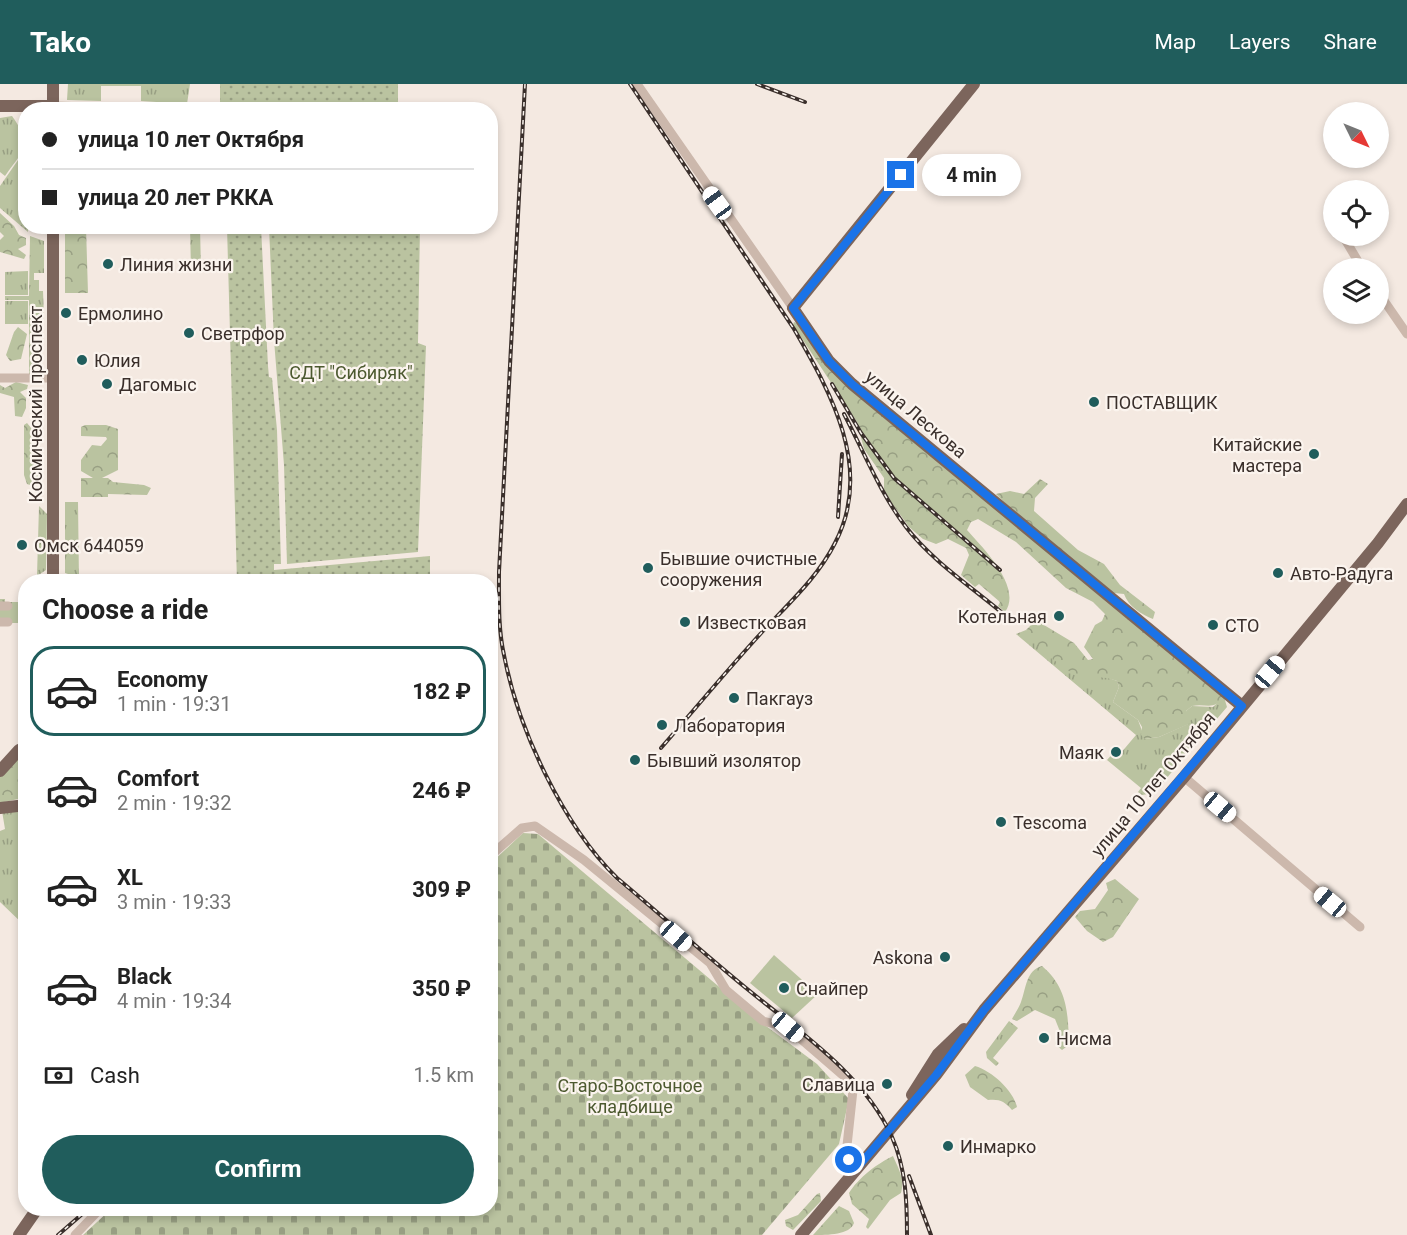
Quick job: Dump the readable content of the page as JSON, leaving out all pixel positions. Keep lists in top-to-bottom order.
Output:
{
  "streets": {
    "main road": ["Космический проспект", "улица Лескова", "улица 10 лет Октября"]
  },
  "crossings": [
    ["улица Лескова", "улица 10 лет Октября"]
  ],
  "parks": ["СДТ \"Сибиряк\"", "Старо-Восточное кладбище"],
  "places": [
    "Линия жизни",
    "Ермолино",
    "Светрфор",
    "Юлия",
    "Дагомыс",
    "ПОСТАВЩИК",
    "Китайские мастера",
    "Омск 644059",
    "Бывшие очистные сооружения",
    "Авто-Радуга",
    "Котельная",
    "Известковая",
    "СТО",
    "Пакгауз",
    "Лаборатория",
    "Маяк",
    "Бывший изолятор",
    "Tescoma",
    "Askona",
    "Снайпер",
    "Нисма",
    "Славица",
    "Инмарко"
  ],
  "north": "bottom right",
  "page": {
    "header": "Tako",
    "nav": ["Map", "Layers", "Share"],
    "banner": ["улица 10 лет Октября", "улица 20 лет РККА"],
    "bubble": "4 min",
    "heading": "Choose a ride",
    "list": [
      {
        "name": "Economy",
        "note": "1 min · 19:31",
        "value": "182 ₽"
      },
      {
        "name": "Comfort",
        "note": "2 min · 19:32",
        "value": "246 ₽"
      },
      {
        "name": "XL",
        "note": "3 min · 19:33",
        "value": "309 ₽"
      },
      {
        "name": "Black",
        "note": "4 min · 19:34",
        "value": "350 ₽"
      }
    ],
    "pay": ["Cash", "1.5 km"],
    "buttons": "Confirm"
  }
}
